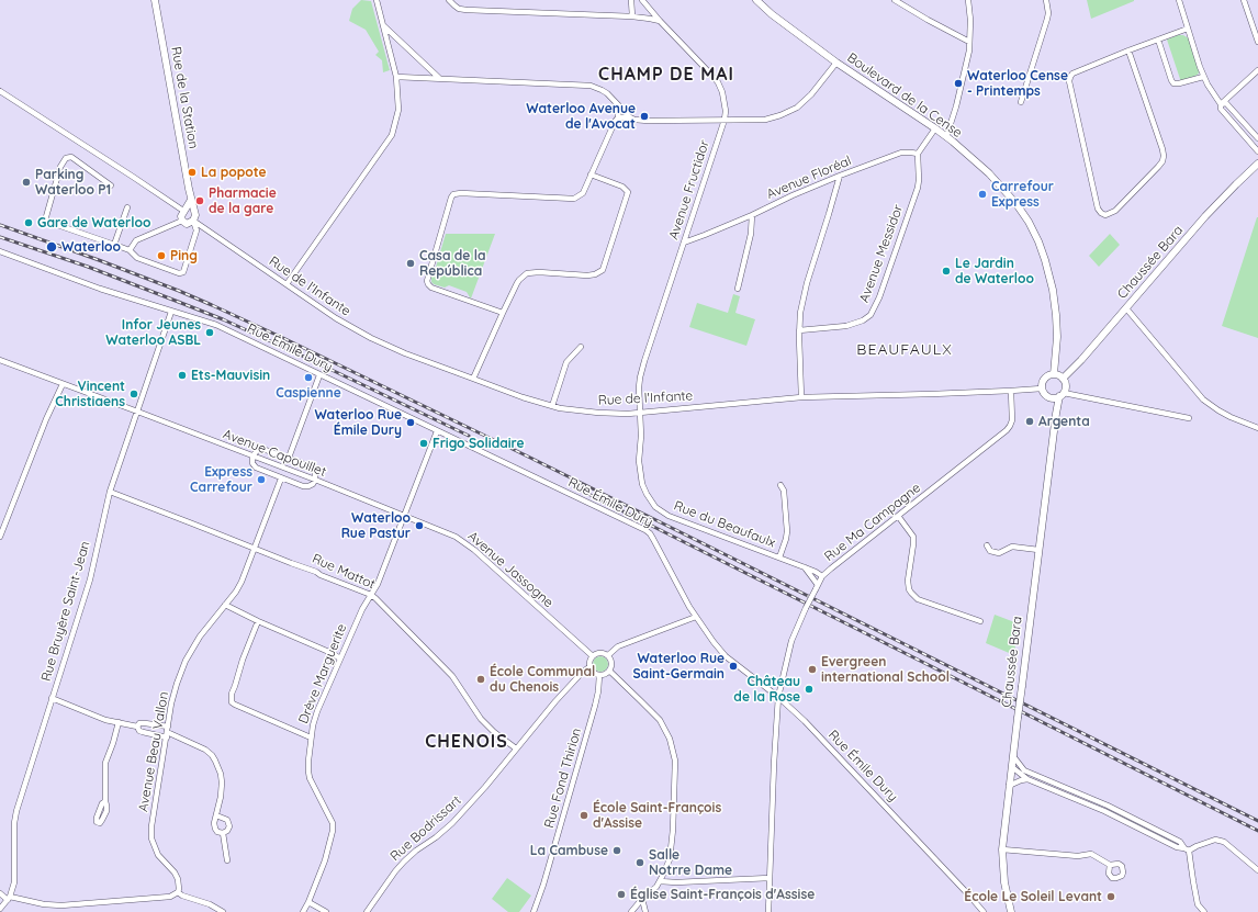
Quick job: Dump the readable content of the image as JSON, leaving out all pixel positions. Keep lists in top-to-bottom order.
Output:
{
  "streets": {
    "main road": ["Boulevard de la Cense", "Rue de la Station", "Chaussée Bara"],
    "street": [
      "Avenue Floréal",
      "Avenue Fructidor",
      "Avenue Messidor",
      "Rue de l'Infante",
      "Rue Émile Dury",
      "Avenue Capouillet",
      "Rue Ma Campagne",
      "Rue du Beaufaulx",
      "Avenue Jassogne",
      "Rue Mattot",
      "Rue Bruyère Saint-Jean",
      "Drève Marguerite",
      "Avenue Beau Vallon",
      "Rue Fond Thirion",
      "Rue Bodrissart"
    ]
  },
  "crossings": [
    ["Boulevard de la Cense", "Chaussée Bara"],
    ["Boulevard de la Cense", "Rue de l'Infante"],
    ["Rue de la Station", "Rue de l'Infante"],
    ["Avenue Floréal", "Avenue Fructidor"],
    ["Avenue Floréal", "Avenue Messidor"],
    ["Avenue Fructidor", "Rue de l'Infante"],
    ["Avenue Fructidor", "Rue du Beaufaulx"],
    ["Chaussée Bara", "Rue de l'Infante"],
    ["Rue de l'Infante", "Rue Ma Campagne"],
    ["Rue de l'Infante", "Rue du Beaufaulx"],
    ["Rue Émile Dury", "Rue Ma Campagne"],
    ["Rue Émile Dury", "Rue Bruyère Saint-Jean"],
    ["Rue Émile Dury", "Drève Marguerite"],
    ["Avenue Capouillet", "Avenue Jassogne"],
    ["Avenue Capouillet", "Rue Bruyère Saint-Jean"],
    ["Avenue Capouillet", "Drève Marguerite"],
    ["Rue Ma Campagne", "Rue du Beaufaulx"],
    ["Avenue Jassogne", "Drève Marguerite"],
    ["Avenue Jassogne", "Rue Fond Thirion"],
    ["Avenue Jassogne", "Rue Bodrissart"],
    ["Rue Mattot", "Rue Bruyère Saint-Jean"],
    ["Rue Mattot", "Drève Marguerite"],
    ["Rue Mattot", "Avenue Beau Vallon"],
    ["Rue Mattot", "Rue Bodrissart"],
    ["Rue Fond Thirion", "Rue Bodrissart"]
  ],
  "districts": ["CHAMP DE MAI", "BEAUFAULX", "CHENOIS"],
  "places": [
    "Waterloo Cense - Printemps",
    "Waterloo Avenue de l'Avocat",
    "La popote",
    "Parking Waterloo P1",
    "Carrefour Express",
    "Pharmacie de la gare",
    "Gare de Waterloo",
    "Waterloo",
    "Ping",
    "Casa de la República",
    "Le Jardin de Waterloo",
    "Infor Jeunes Waterloo ASBL",
    "Ets-Mauvisin",
    "Caspienne",
    "Vincent Christiaens",
    "Argenta",
    "Waterloo Rue Émile Dury",
    "Frigo Solidaire",
    "Express Carrefour",
    "Waterloo Rue Pastur",
    "Waterloo Rue Saint-Germain",
    "Evergreen international School",
    "École Communal du Chenois",
    "Château de la Rose",
    "École Saint-François d'Assise",
    "La Cambuse",
    "Salle Notrre Dame",
    "Église Saint-François d'Assise",
    "École Le Soleil Levant"
  ]
}
